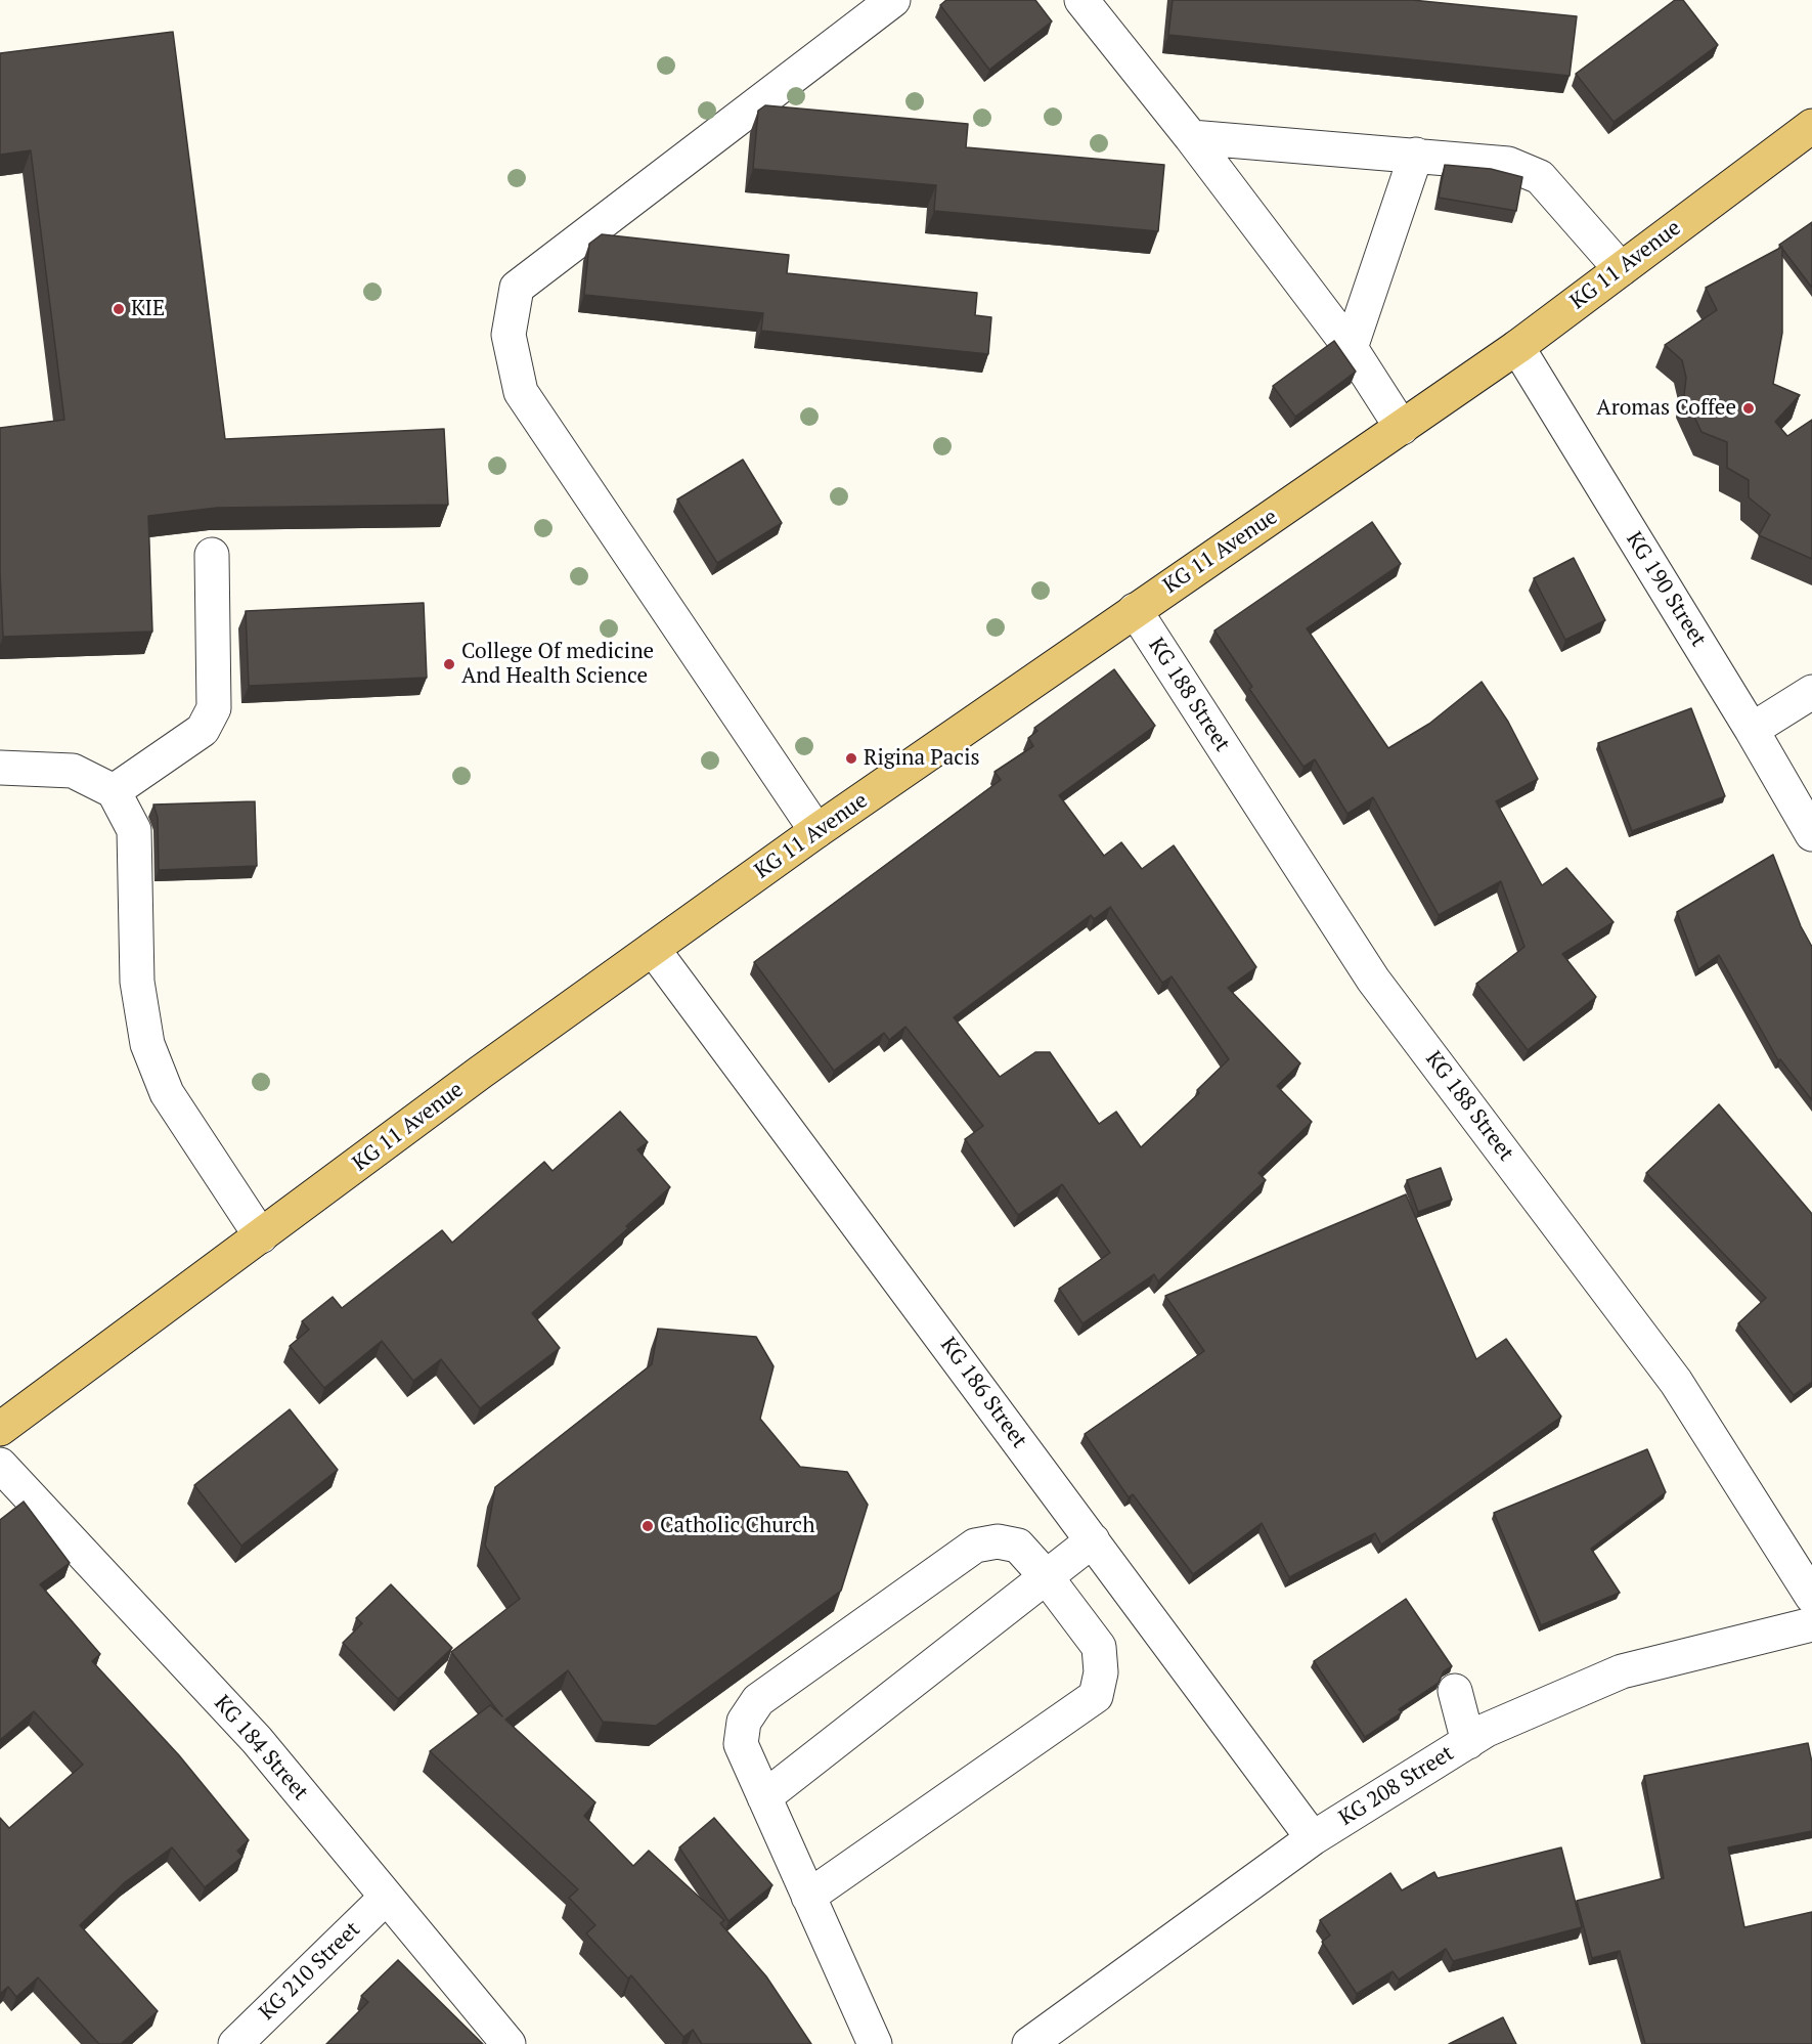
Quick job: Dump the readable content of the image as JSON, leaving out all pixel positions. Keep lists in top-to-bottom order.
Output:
{
  "streets": {
    "main road": ["KG 11 Avenue"],
    "street": [
      "KG 190 Street",
      "KG 188 Street",
      "KG 186 Street",
      "KG 184 Street",
      "KG 208 Street",
      "KG 210 Street"
    ]
  },
  "crossings": [
    ["KG 11 Avenue", "KG 190 Street"],
    ["KG 11 Avenue", "KG 188 Street"],
    ["KG 11 Avenue", "KG 186 Street"],
    ["KG 186 Street", "KG 208 Street"],
    ["KG 184 Street", "KG 210 Street"]
  ],
  "places": [
    "KIE",
    "Aromas Coffee",
    "College Of medicine And Health Science",
    "Rigina Pacis",
    "Catholic Church"
  ]
}
